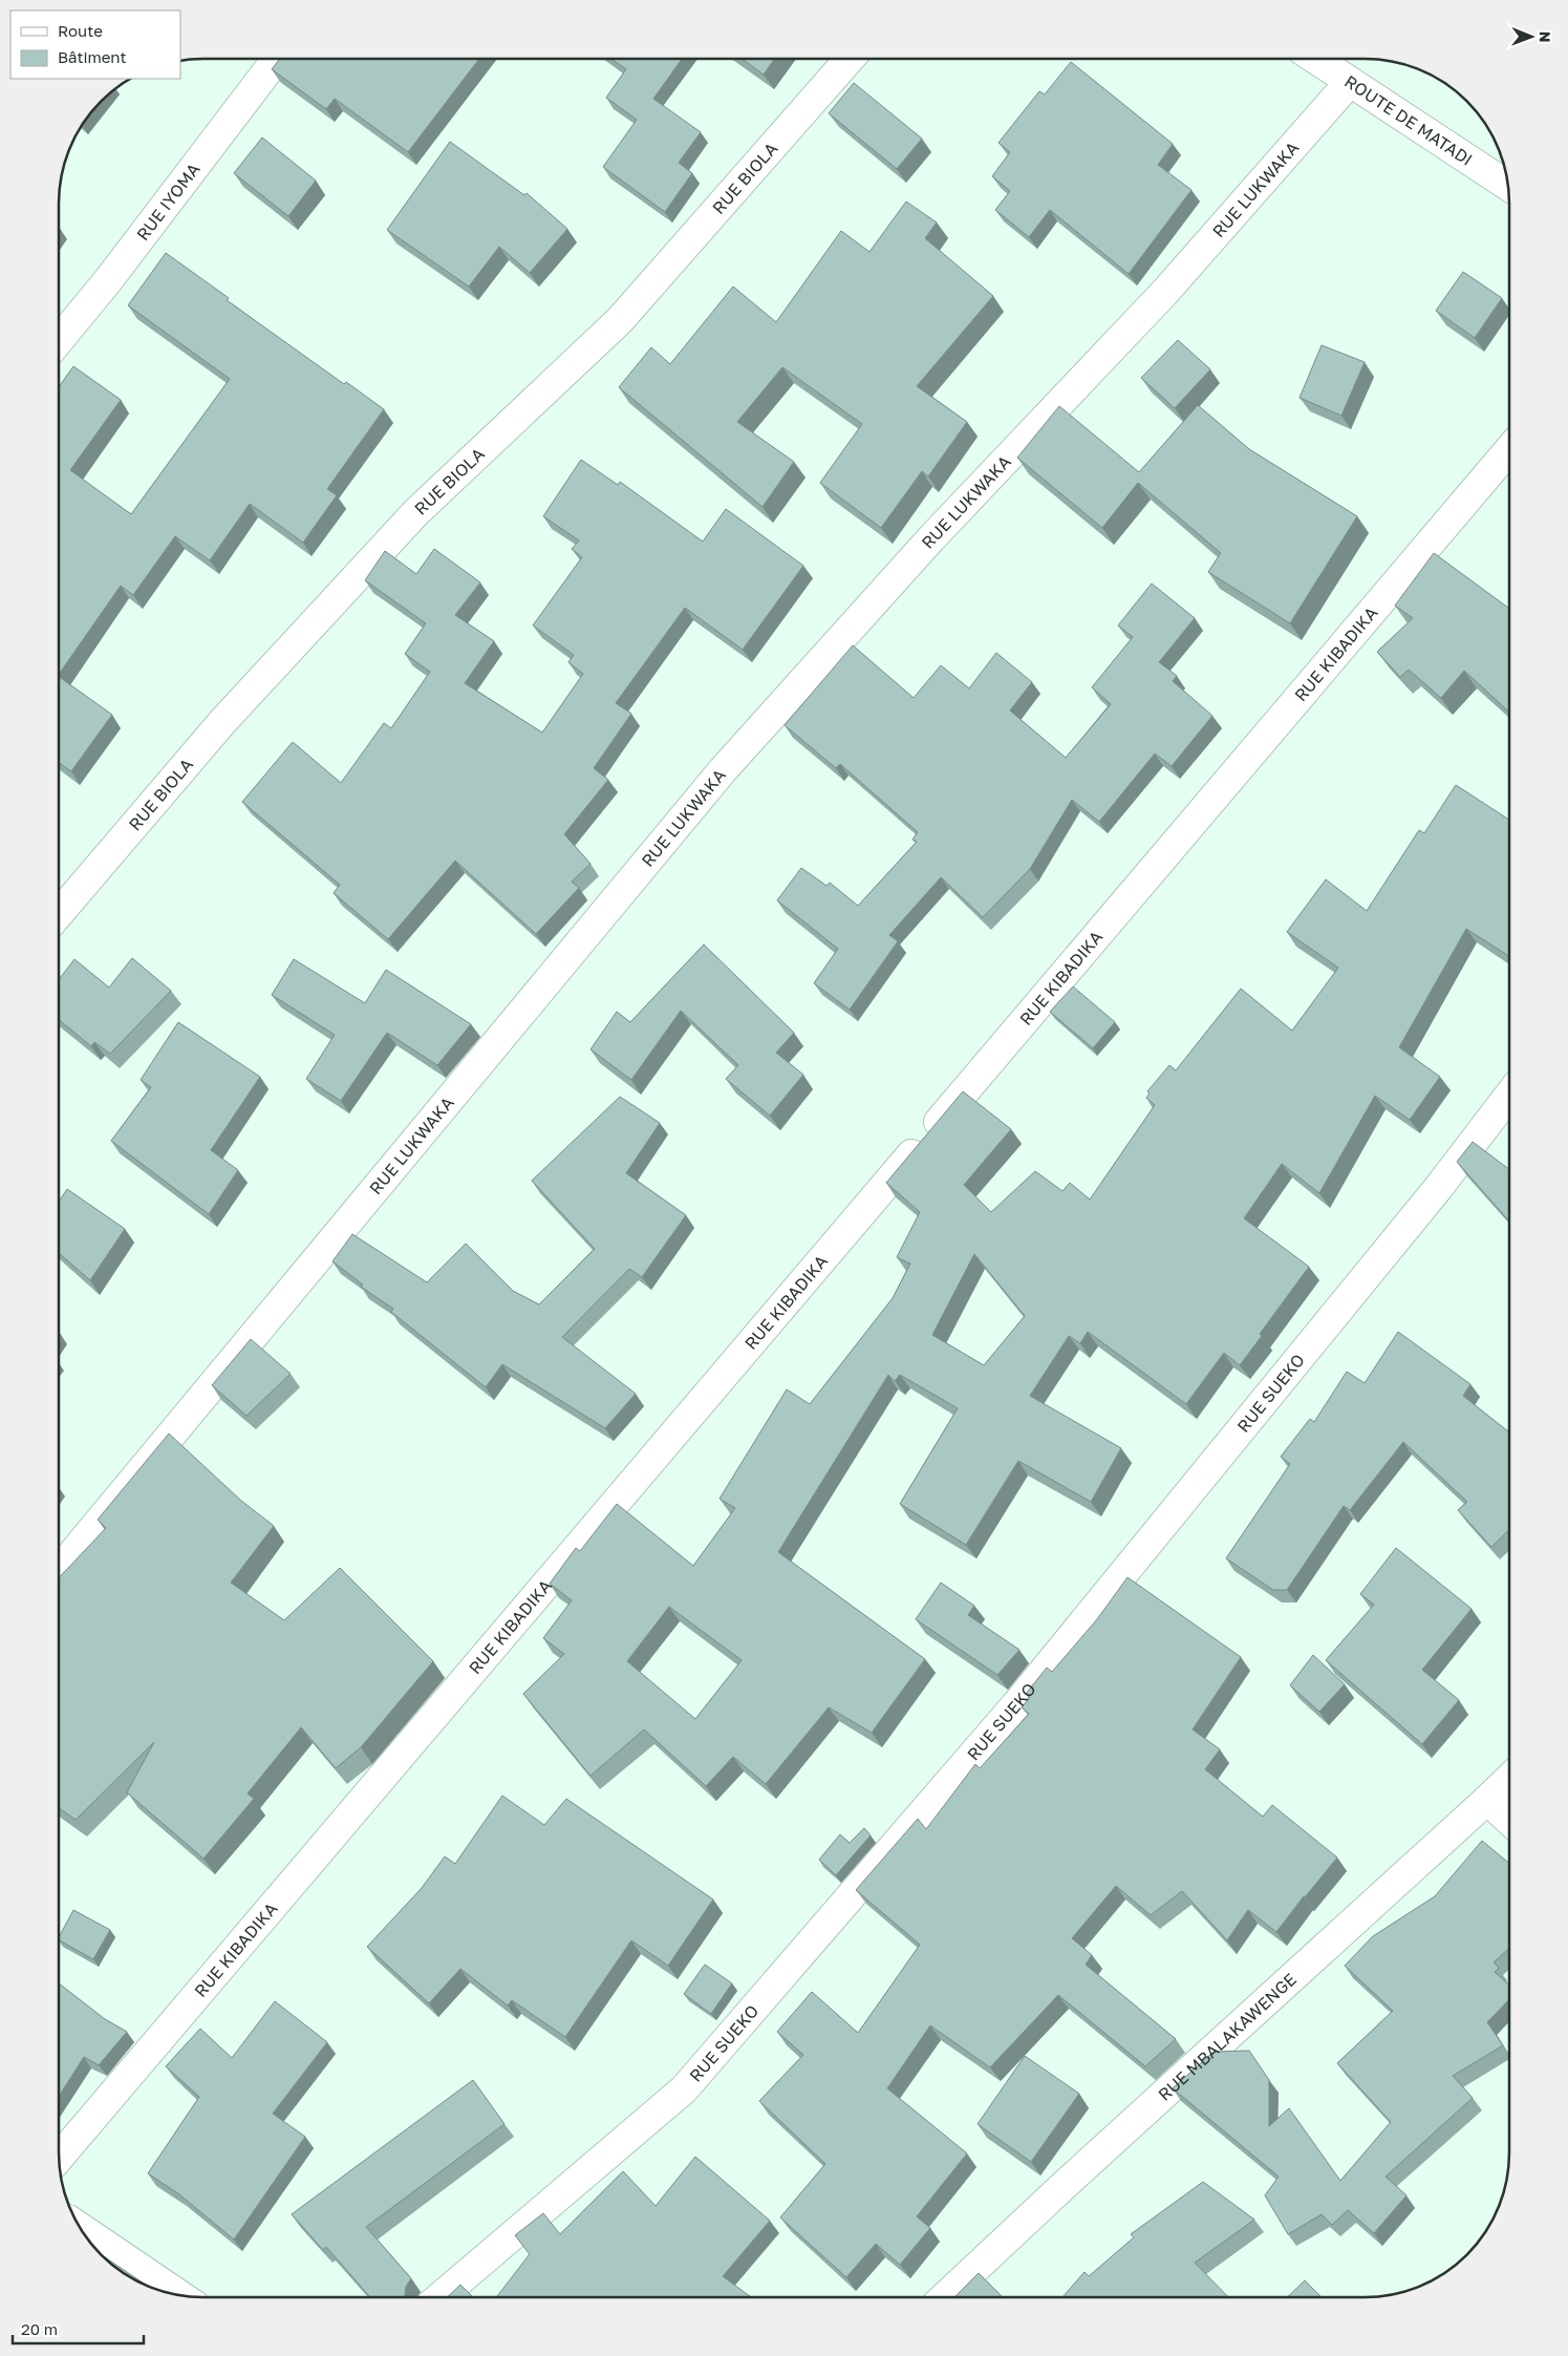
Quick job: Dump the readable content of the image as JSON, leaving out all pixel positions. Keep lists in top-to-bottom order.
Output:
{
  "streets": {
    "main road": [
      "ROUTE DE MATADI",
      "RUE BIOLA",
      "RUE LUKWAKA",
      "RUE IYOMA",
      "RUE KIBADIKA",
      "RUE SUEKO",
      "RUE MBALAKAWENGE"
    ]
  },
  "crossings": [
    ["ROUTE DE MATADI", "RUE LUKWAKA"]
  ],
  "legend": ["Route", "Bâtiment"],
  "scale_bar": "20 m",
  "north": "right"
}
